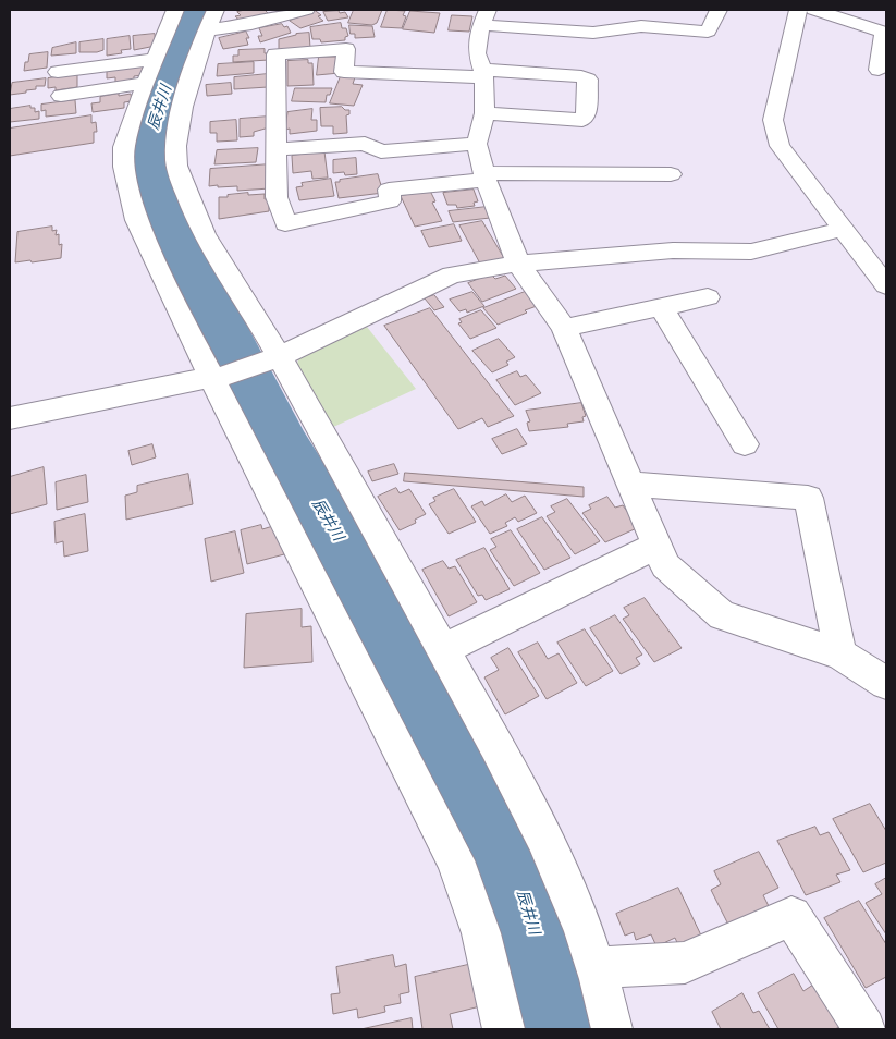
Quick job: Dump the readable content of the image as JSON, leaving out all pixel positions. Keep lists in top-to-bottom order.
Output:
{
  "water": ["辰井川"]
}
